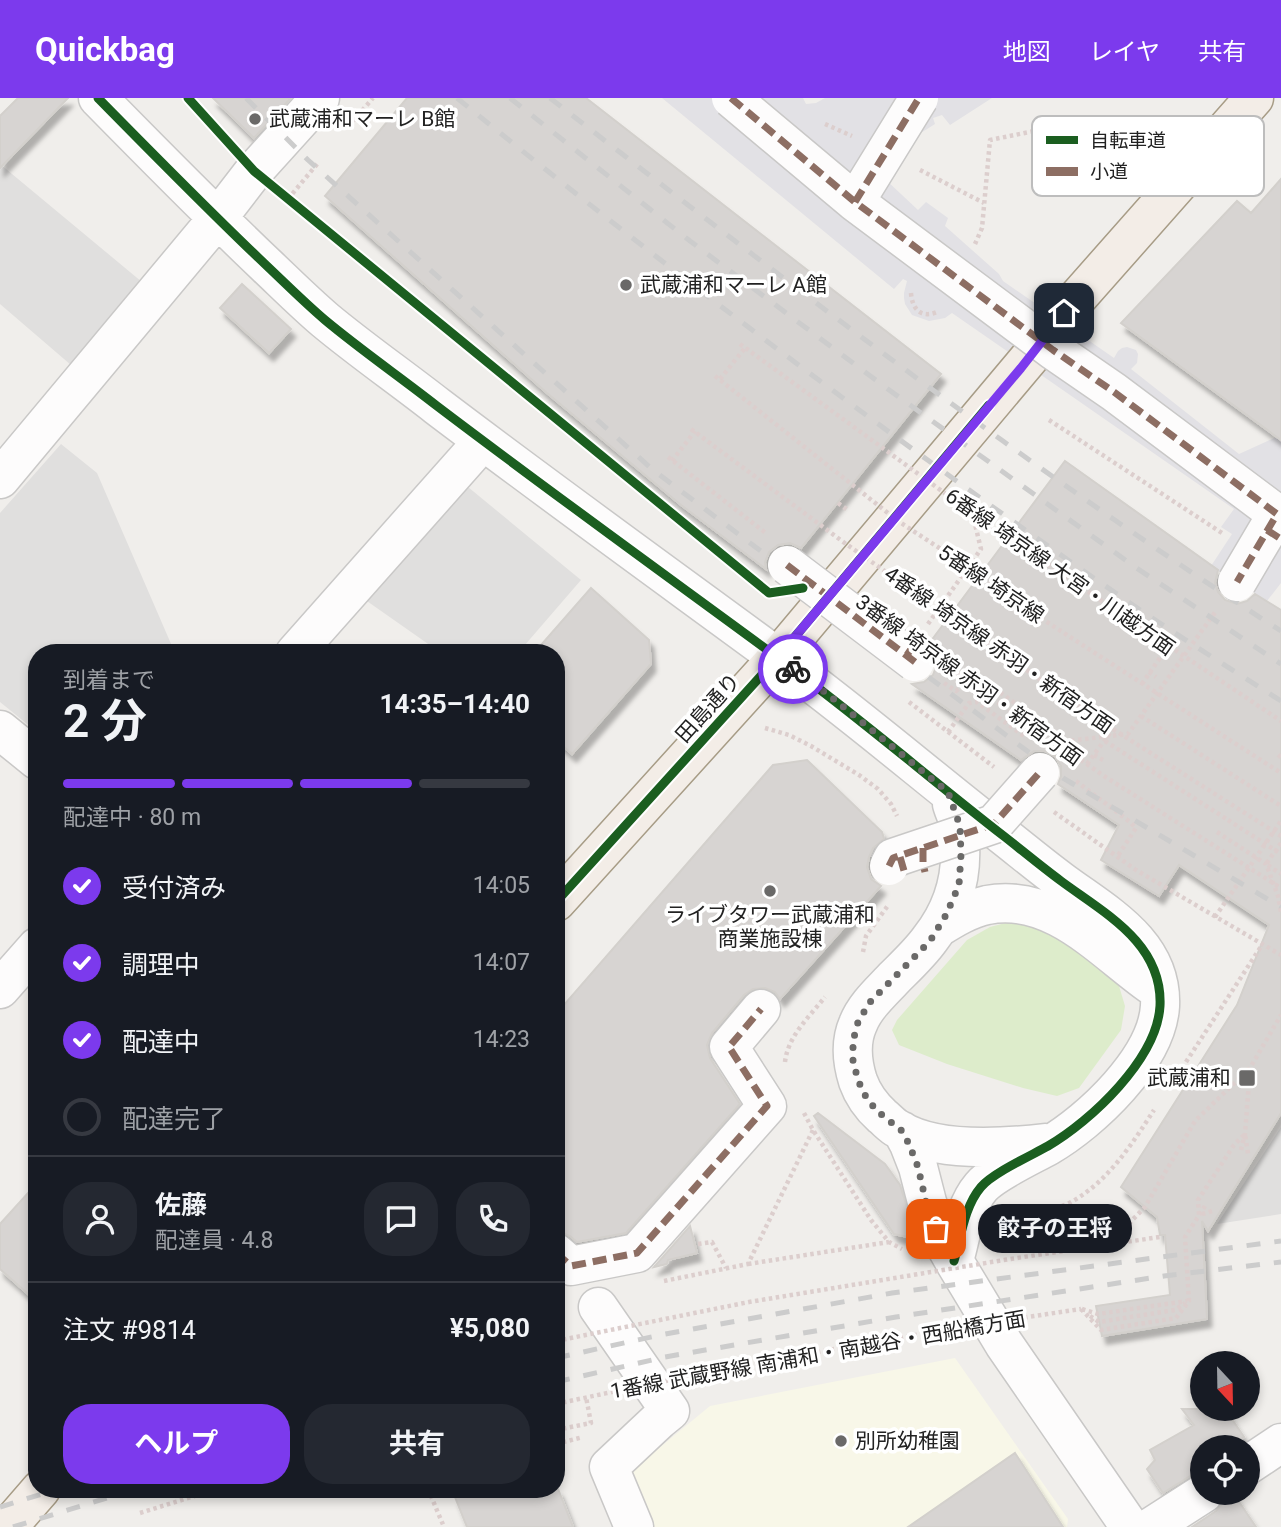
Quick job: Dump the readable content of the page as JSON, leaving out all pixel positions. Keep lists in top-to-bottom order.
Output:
{
  "streets": {
    "main road": ["田島通り"],
    "path": [
      "6番線 埼京線 大宮・川越方面",
      "5番線 埼京線",
      "4番線 埼京線 赤羽・新宿方面",
      "3番線 埼京線 赤羽・新宿方面",
      "1番線 武蔵野線 南浦和・南越谷・西船橋方面"
    ]
  },
  "crossings": [
    ["6番線 埼京線 大宮・川越方面", "5番線 埼京線"]
  ],
  "places": {
    "other": [
      "武蔵浦和マーレ B館",
      "武蔵浦和マーレ A館",
      "ライブタワー武蔵浦和 商業施設棟",
      "餃子の王将",
      "別所幼稚園"
    ],
    "transit": ["武蔵浦和"]
  },
  "legend": ["自転車道", "小道"],
  "north": "bottom",
  "page": {
    "header": "Quickbag",
    "nav": ["地図", "レイヤ", "共有"],
    "heading": ["2 分", "到着まで", "14:35–14:40"],
    "panel": [
      "佐藤",
      "配達員 · 4.8",
      "注文 #9814",
      "¥5,080"
    ],
    "bar": "配達中 · 80 m",
    "list": [
      ["受付済み", "14:05"],
      ["調理中", "14:07"],
      ["配達中", "14:23"],
      "配達完了"
    ],
    "bubble": "餃子の王将",
    "buttons": ["ヘルプ", "共有"]
  }
}
